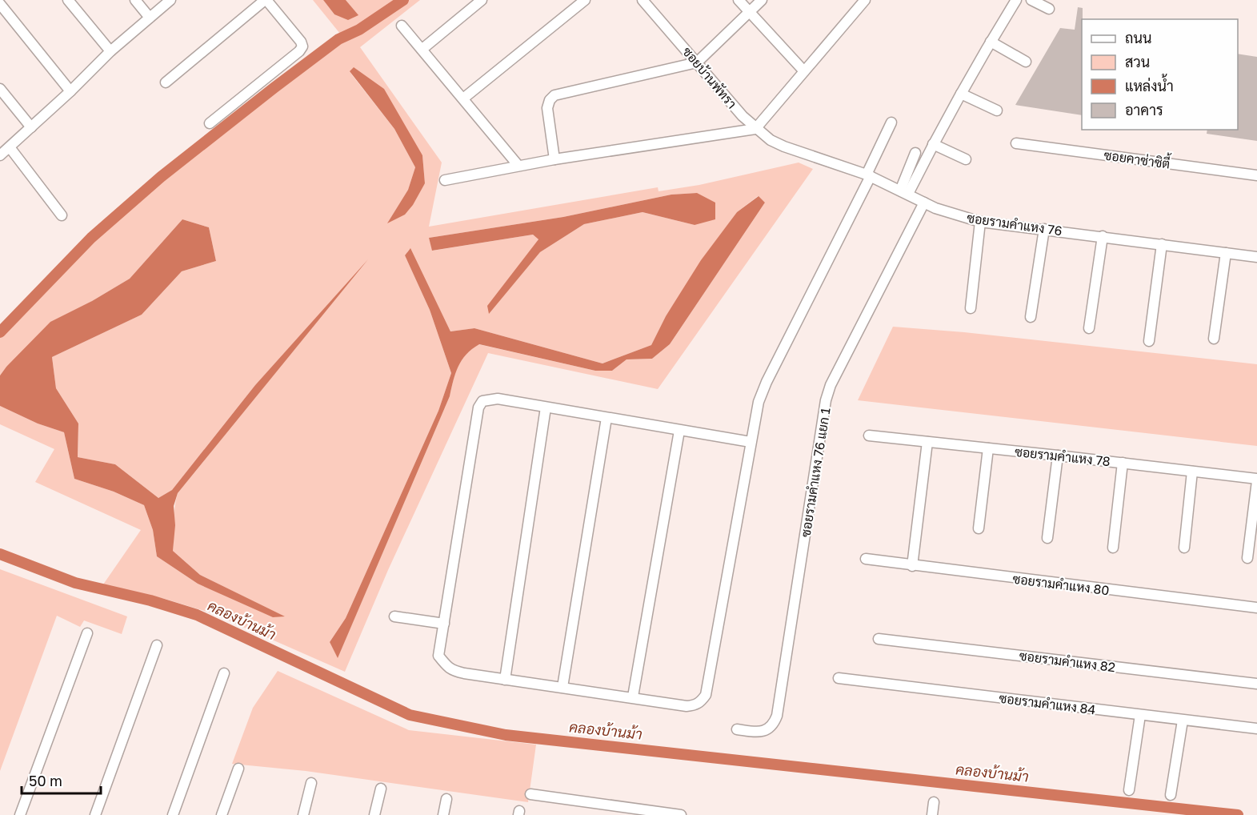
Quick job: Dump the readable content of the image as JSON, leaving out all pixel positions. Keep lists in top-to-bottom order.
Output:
{
  "streets": {
    "street": [
      "ซอยบ้านพัทรา",
      "ซอยคาซ่าซิตี้",
      "ซอยรามคำแหง 76",
      "ซอยรามคำแหง 78",
      "ซอยรามคำแหง 76 แยก 1",
      "ซอยรามคำแหง 80",
      "ซอยรามคำแหง 82",
      "ซอยรามคำแหง 84"
    ]
  },
  "crossings": [
    ["ซอยบ้านพัทรา", "ซอยรามคำแหง 76"],
    ["ซอยรามคำแหง 76", "ซอยรามคำแหง 76 แยก 1"]
  ],
  "water": ["คลองบ้านม้า"],
  "legend": [
    "ถนน",
    "สวน",
    "แหล่งน้ำ",
    "อาคาร"
  ],
  "scale_bar": "50 m"
}
